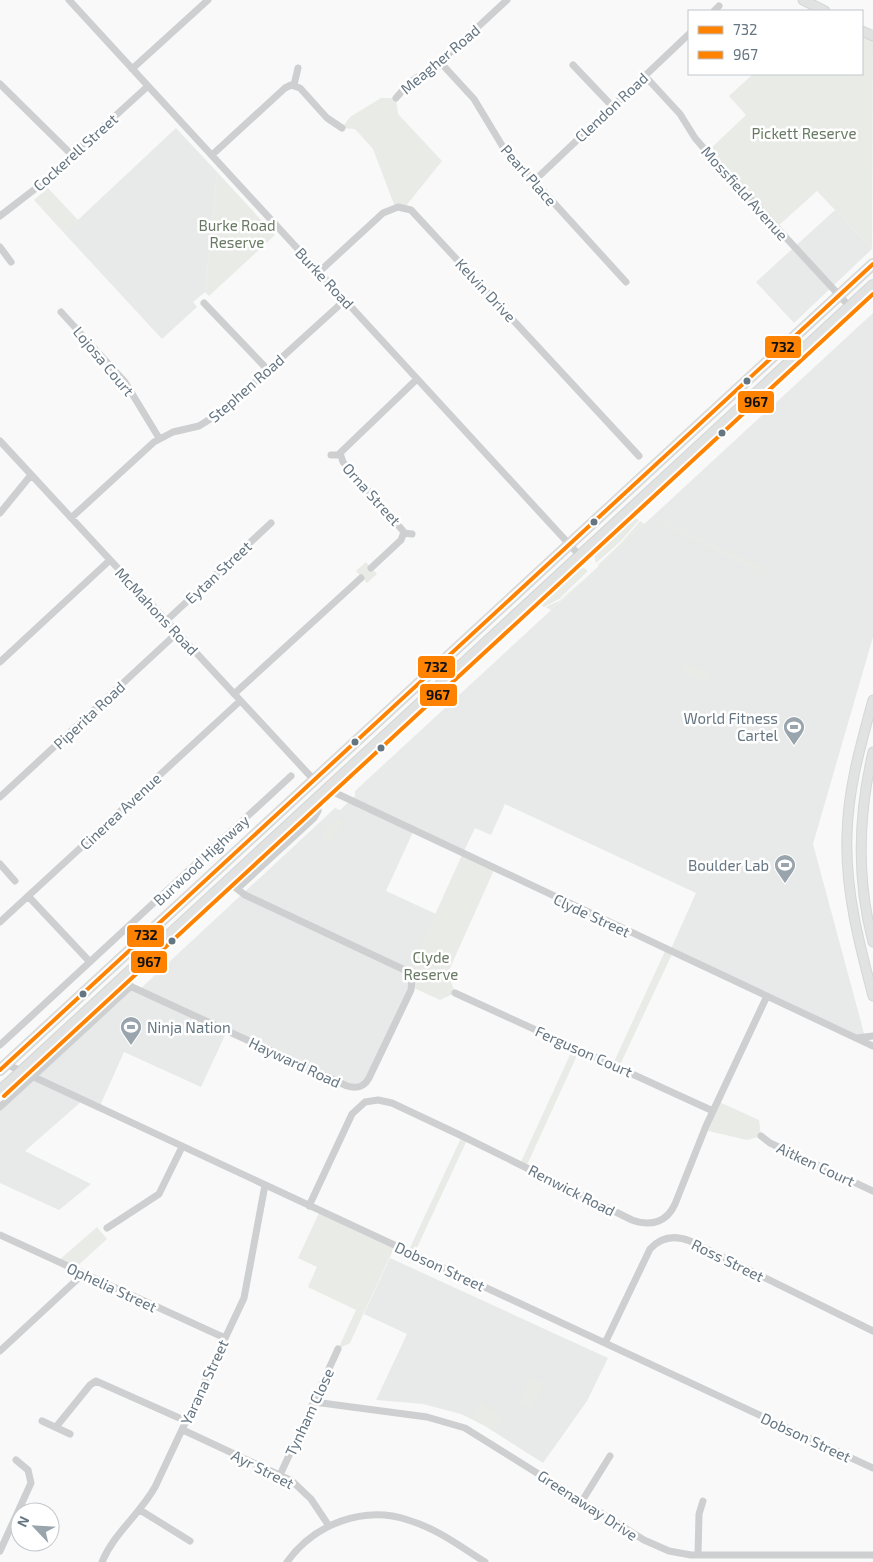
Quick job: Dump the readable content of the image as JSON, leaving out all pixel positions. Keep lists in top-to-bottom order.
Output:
{
  "streets": {
    "highway": ["Burwood Highway"],
    "street": [
      "Meagher Road",
      "Clendon Road",
      "Cockerell Street",
      "Pearl Place",
      "Mossfield Avenue",
      "Burke Road",
      "Kelvin Drive",
      "Lojosa Court",
      "Stephen Road",
      "Orna Street",
      "Eytan Street",
      "McMahons Road",
      "Piperita Road",
      "Cinerea Avenue",
      "Clyde Street",
      "Ferguson Court",
      "Hayward Road",
      "Aitken Court",
      "Renwick Road",
      "Ross Street",
      "Dobson Street",
      "Ophelia Street",
      "Yarana Street",
      "Tynham Close",
      "Ayr Street",
      "Greenaway Drive"
    ]
  },
  "crossings": [
    ["Meagher Road", "Pearl Place"],
    ["Clendon Road", "Pearl Place"],
    ["Clendon Road", "Mossfield Avenue"],
    ["Cockerell Street", "Burke Road"],
    ["Mossfield Avenue", "Burwood Highway"],
    ["Burke Road", "Kelvin Drive"],
    ["Burke Road", "Stephen Road"],
    ["Burke Road", "Orna Street"],
    ["Burke Road", "Burwood Highway"],
    ["Lojosa Court", "Stephen Road"],
    ["Stephen Road", "McMahons Road"],
    ["Eytan Street", "McMahons Road"],
    ["McMahons Road", "Piperita Road"],
    ["McMahons Road", "Cinerea Avenue"],
    ["McMahons Road", "Burwood Highway"],
    ["Burwood Highway", "Dobson Street"],
    ["Clyde Street", "Renwick Road"],
    ["Ferguson Court", "Renwick Road"],
    ["Renwick Road", "Dobson Street"],
    ["Ross Street", "Dobson Street"],
    ["Dobson Street", "Yarana Street"],
    ["Ophelia Street", "Yarana Street"],
    ["Yarana Street", "Ayr Street"],
    ["Tynham Close", "Ayr Street"],
    ["Tynham Close", "Greenaway Drive"]
  ],
  "parks": ["Pickett Reserve", "Burke Road Reserve", "Clyde Reserve"],
  "places": {
    "sports": ["World Fitness Cartel", "Boulder Lab", "Ninja Nation"]
  },
  "lines": ["transit line 732", "transit line 967"],
  "legend": ["732", "967"],
  "north": "top left"
}
